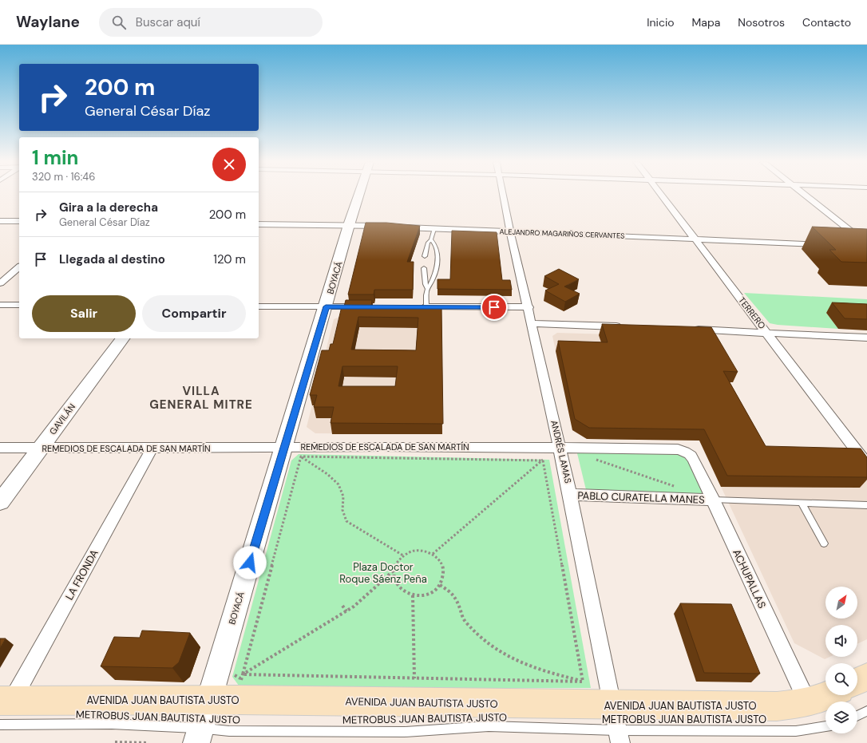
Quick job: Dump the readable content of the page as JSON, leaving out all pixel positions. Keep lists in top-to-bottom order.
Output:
{
  "streets": {
    "main road": ["AVENIDA JUAN BAUTISTA JUSTO"],
    "street": [
      "ALEJANDRO MAGARIÑOS CERVANTES",
      "BOYACÁ",
      "TERRERO",
      "GAVILÁN",
      "REMEDIOS DE ESCALADA DE SAN MARTÍN",
      "ANDRÉS LAMAS",
      "PABLO CURATELLA MANES",
      "LA FRONDA",
      "ACHUPALLAS"
    ],
    "lane": ["METROBUS JUAN BAUTISTA JUSTO"]
  },
  "crossings": [
    ["ALEJANDRO MAGARIÑOS CERVANTES", "TERRERO"],
    ["ALEJANDRO MAGARIÑOS CERVANTES", "ANDRÉS LAMAS"],
    ["BOYACÁ", "REMEDIOS DE ESCALADA DE SAN MARTÍN"],
    ["BOYACÁ", "AVENIDA JUAN BAUTISTA JUSTO"],
    ["BOYACÁ", "METROBUS JUAN BAUTISTA JUSTO"],
    ["GAVILÁN", "REMEDIOS DE ESCALADA DE SAN MARTÍN"],
    ["REMEDIOS DE ESCALADA DE SAN MARTÍN", "ANDRÉS LAMAS"],
    ["REMEDIOS DE ESCALADA DE SAN MARTÍN", "LA FRONDA"],
    ["REMEDIOS DE ESCALADA DE SAN MARTÍN", "ACHUPALLAS"],
    ["ANDRÉS LAMAS", "PABLO CURATELLA MANES"],
    ["ANDRÉS LAMAS", "AVENIDA JUAN BAUTISTA JUSTO"],
    ["ANDRÉS LAMAS", "METROBUS JUAN BAUTISTA JUSTO"],
    ["PABLO CURATELLA MANES", "ACHUPALLAS"],
    ["LA FRONDA", "AVENIDA JUAN BAUTISTA JUSTO"],
    ["LA FRONDA", "METROBUS JUAN BAUTISTA JUSTO"],
    ["ACHUPALLAS", "AVENIDA JUAN BAUTISTA JUSTO"],
    ["AVENIDA JUAN BAUTISTA JUSTO", "METROBUS JUAN BAUTISTA JUSTO"]
  ],
  "districts": ["VILLA GENERAL MITRE"],
  "parks": ["Plaza Doctor Roque Sáenz Peña"],
  "north": "top right",
  "page": {
    "header": "Waylane",
    "search": "Buscar aquí",
    "nav": [
      "Inicio",
      "Mapa",
      "Nosotros",
      "Contacto"
    ],
    "turn": ["200 m", "General César Díaz"],
    "heading": ["1 min", "320 m · 16:46"],
    "list": [
      {
        "name": "Gira a la derecha",
        "note": "General César Díaz",
        "value": "200 m"
      },
      {
        "name": "Llegada al destino",
        "value": "120 m"
      }
    ],
    "buttons": ["Salir", "Compartir"]
  }
}
